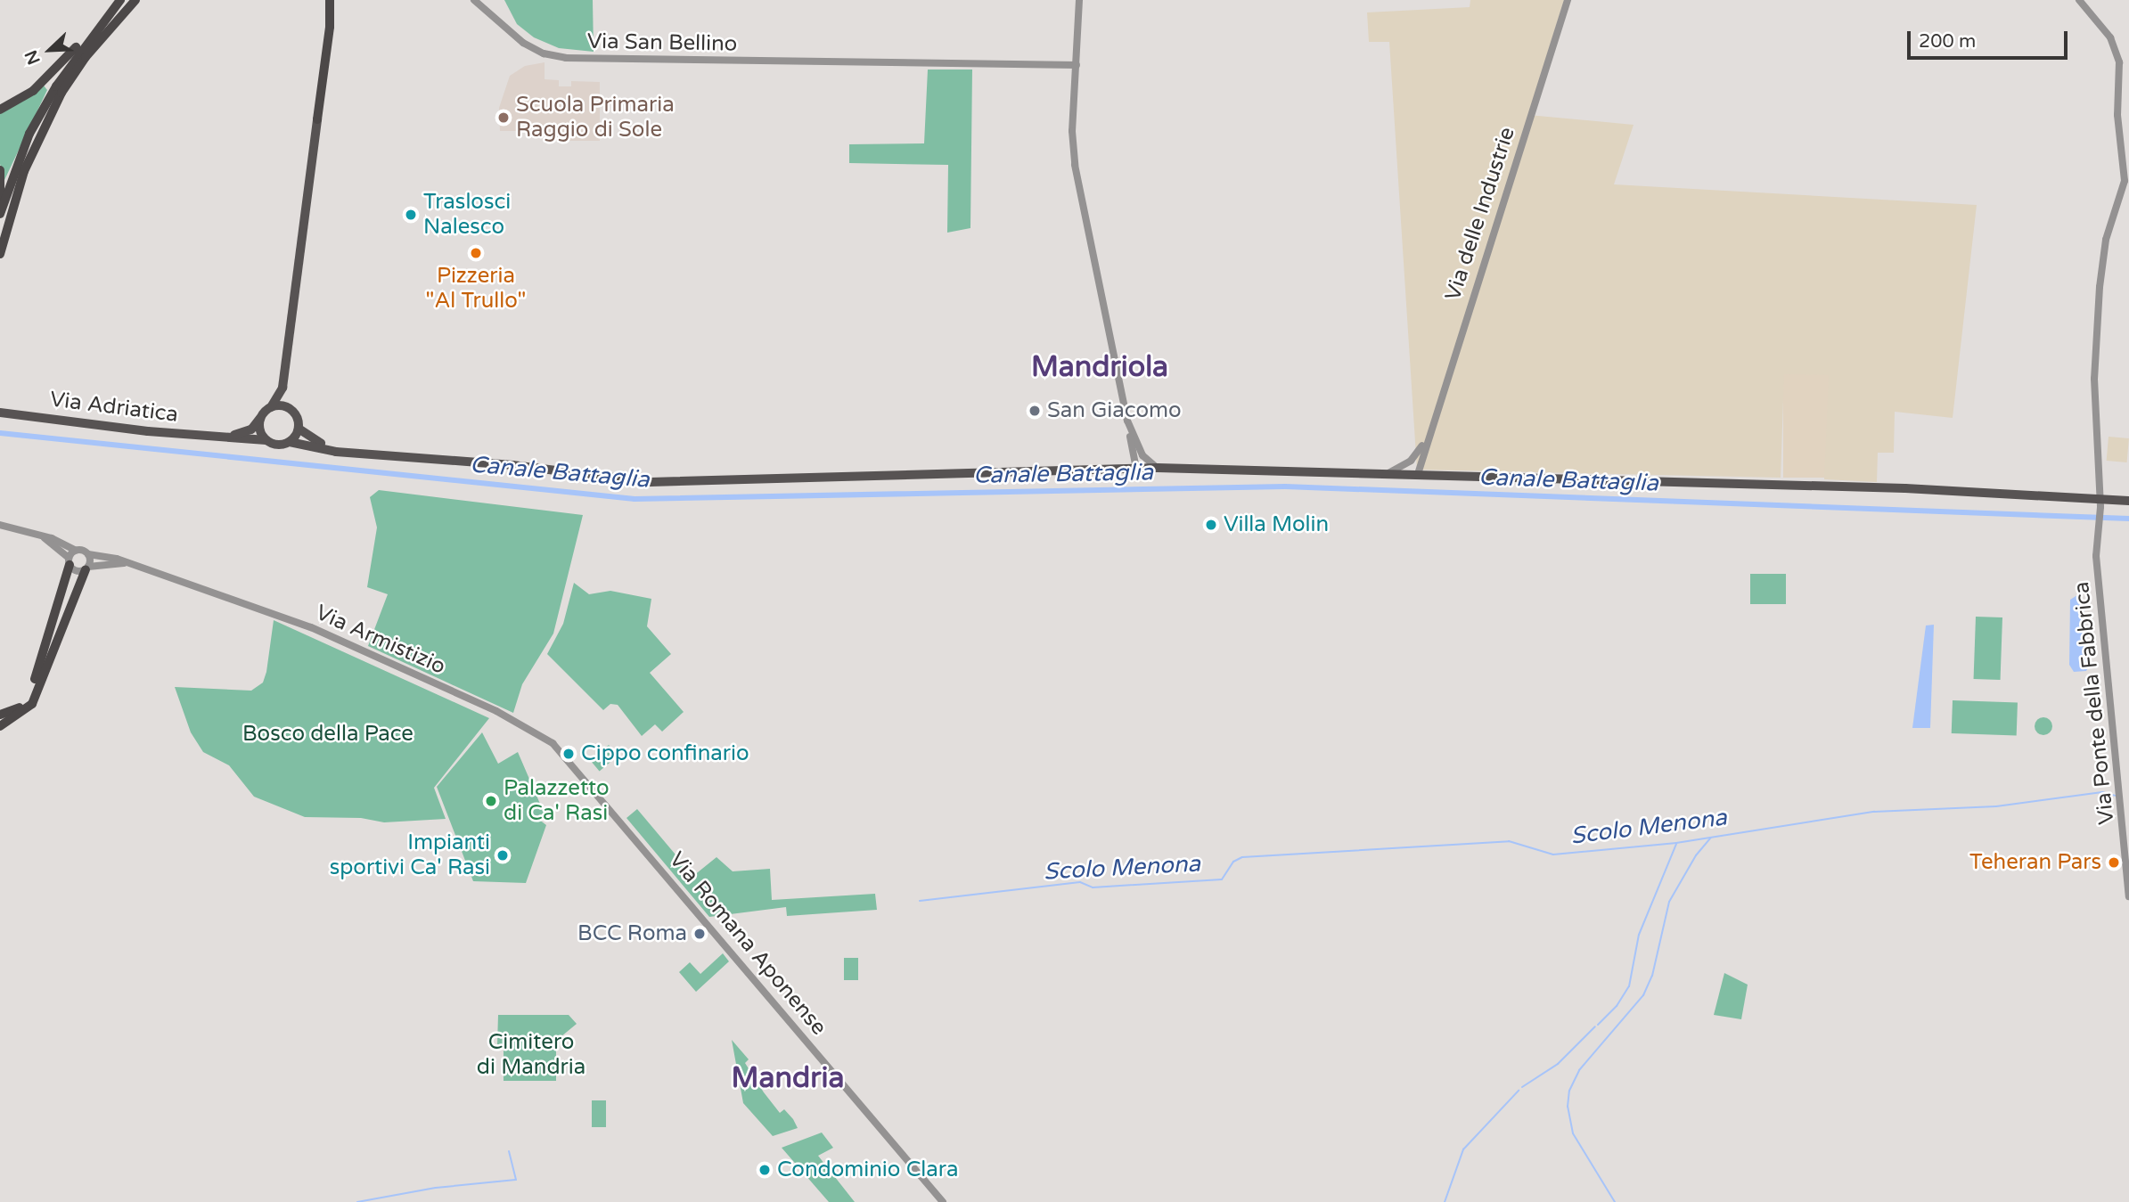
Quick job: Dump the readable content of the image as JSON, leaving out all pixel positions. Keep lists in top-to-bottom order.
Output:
{
  "streets": {
    "main road": ["Via Adriatica"],
    "street": [
      "Via San Bellino",
      "Via delle Industrie",
      "Via Armistizio",
      "Via Ponte della Fabbrica",
      "Via Romana Aponense"
    ]
  },
  "crossings": [
    ["Via Armistizio", "Via Romana Aponense"]
  ],
  "districts": ["Mandriola", "Mandria"],
  "water": ["Canale Battaglia", "Scolo Menona"],
  "parks": ["Bosco della Pace", "Cimitero di Mandria"],
  "places": [
    "Scuola Primaria Raggio di Sole",
    "Traslosci Nalesco",
    "Pizzeria \"Al Trullo\"",
    "San Giacomo",
    "Villa Molin",
    "Cippo confinario",
    "Palazzetto di Ca' Rasi",
    "Impianti sportivi Ca' Rasi",
    "Teheran Pars",
    "BCC Roma",
    "Condominio Clara"
  ],
  "scale_bar": "200 m",
  "north": "bottom left"
}
